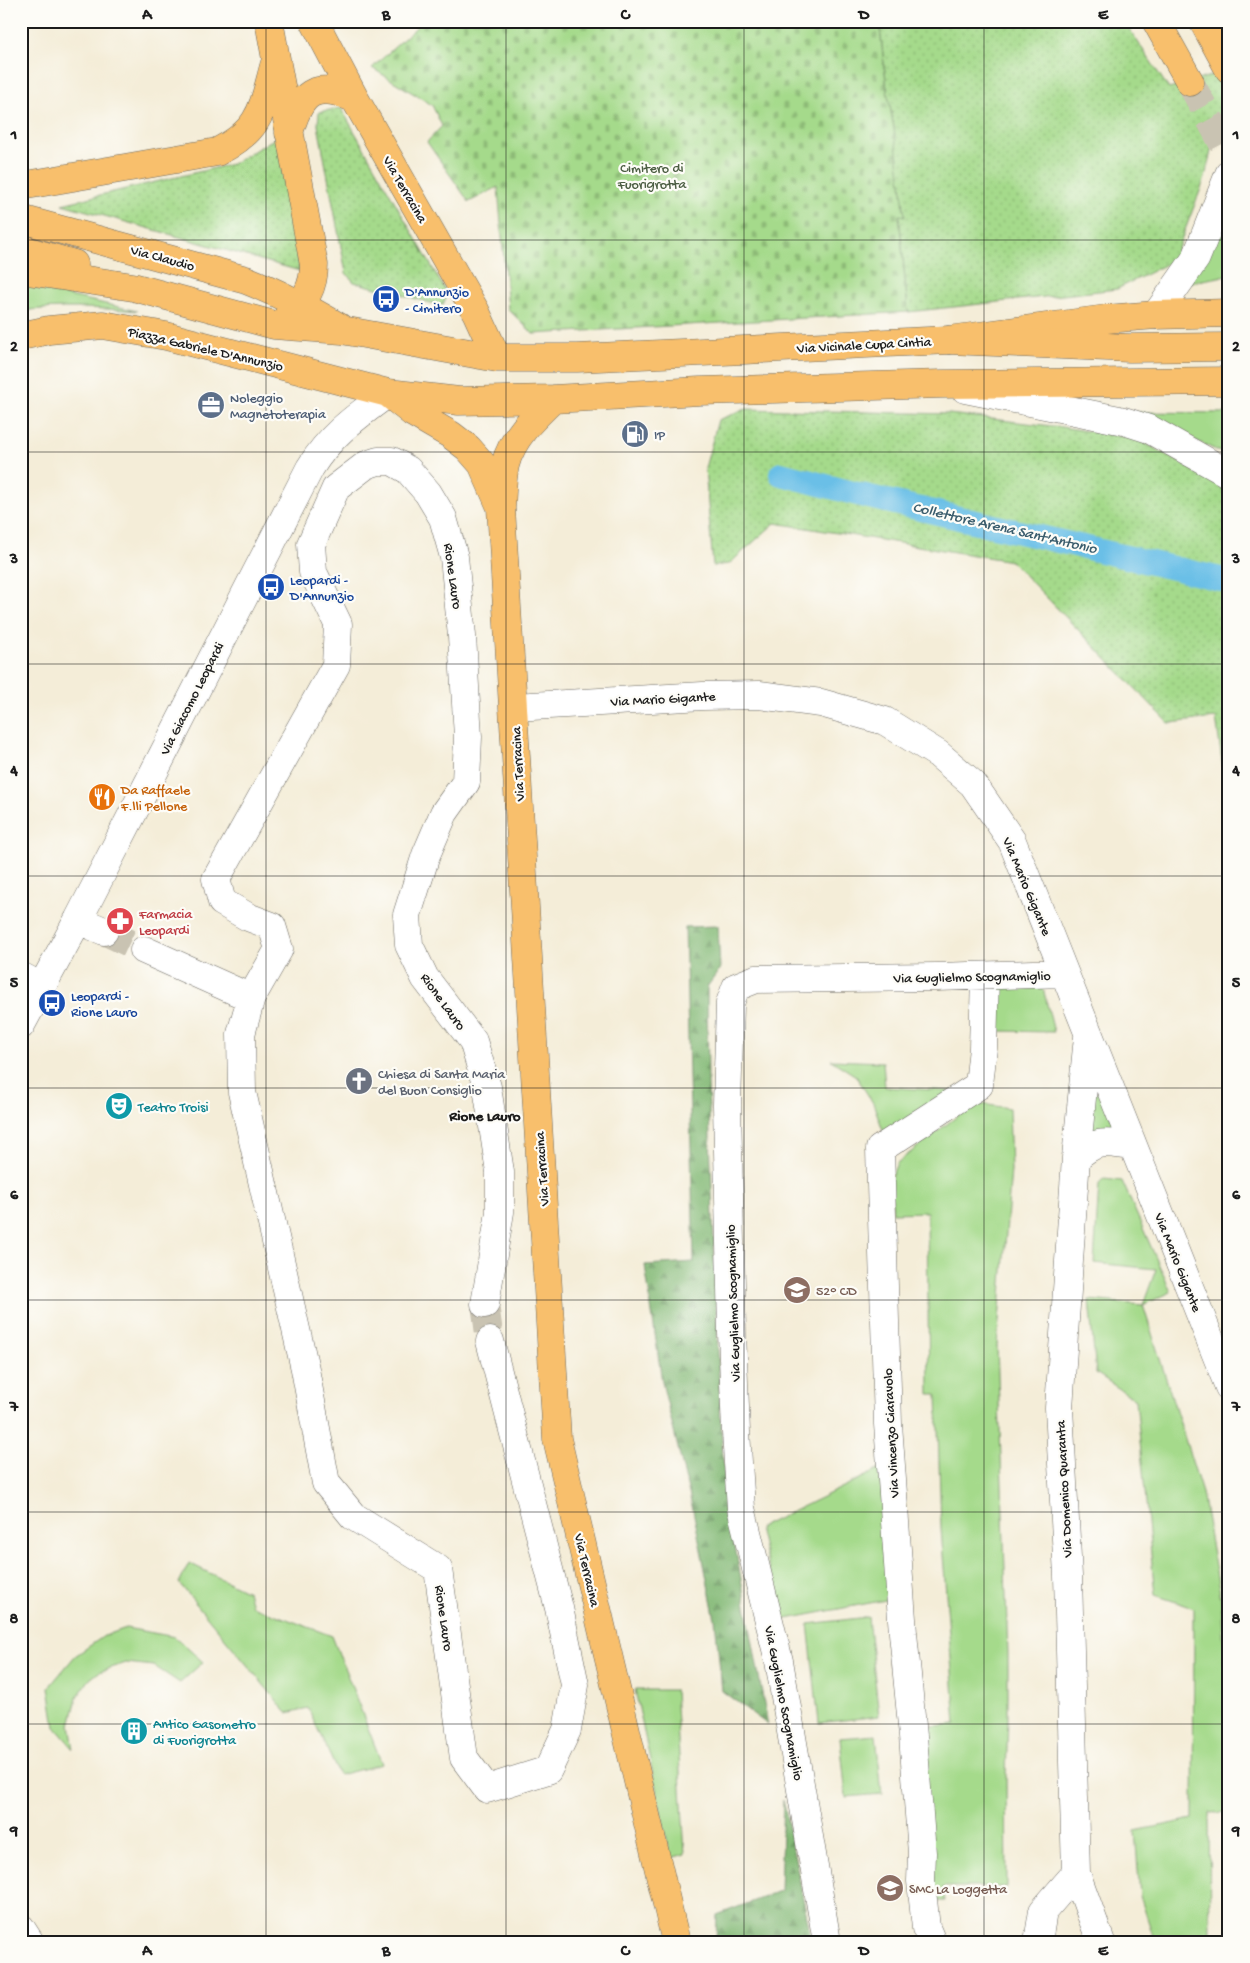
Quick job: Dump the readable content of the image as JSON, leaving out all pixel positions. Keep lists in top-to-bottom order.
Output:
{
  "streets": {
    "main road": [
      "Via Terracina",
      "Via Claudio",
      "Via Vicinale Cupa Cintia",
      "Piazza Gabriele D'Annunzio"
    ],
    "street": [
      "Rione Lauro",
      "Via Giacomo Leopardi",
      "Via Mario Gigante",
      "Via Guglielmo Scognamiglio",
      "Via Vincenzo Ciaravolo",
      "Via Domenico Quaranta"
    ]
  },
  "crossings": [
    ["Via Terracina", "Via Claudio"],
    ["Via Terracina", "Via Vicinale Cupa Cintia"],
    ["Via Terracina", "Via Mario Gigante"],
    ["Via Claudio", "Via Vicinale Cupa Cintia"],
    ["Piazza Gabriele D'Annunzio", "Via Giacomo Leopardi"],
    ["Via Mario Gigante", "Via Guglielmo Scognamiglio"],
    ["Via Mario Gigante", "Via Domenico Quaranta"],
    ["Via Guglielmo Scognamiglio", "Via Vincenzo Ciaravolo"]
  ],
  "districts": ["Rione Lauro"],
  "water": ["Collettore Arena Sant'Antonio"],
  "parks": ["Cimitero di Fuorigrotta"],
  "places": {
    "bus stop": ["D'Annunzio - Cimitero", "Leopardi - D'Annunzio", "Leopardi - Rione Lauro"],
    "office": ["Noleggio Magnetoterapia"],
    "fuel station": ["IP"],
    "restaurant": ["Da Raffaele F.lli Pellone"],
    "pharmacy": ["Farmacia Leopardi"],
    "church": ["Chiesa di Santa Maria del Buon Consiglio"],
    "theatre": ["Teatro Troisi"],
    "school or university": ["52° CD", "SMC La Loggetta"],
    "building": ["Antico Gasometro di Fuorigrotta"]
  },
  "grid": {
    "columns": [
      "A",
      "B",
      "C",
      "D",
      "E"
    ],
    "rows": [
      "1",
      "2",
      "3",
      "4",
      "5",
      "6",
      "7",
      "8",
      "9"
    ]
  }
}
